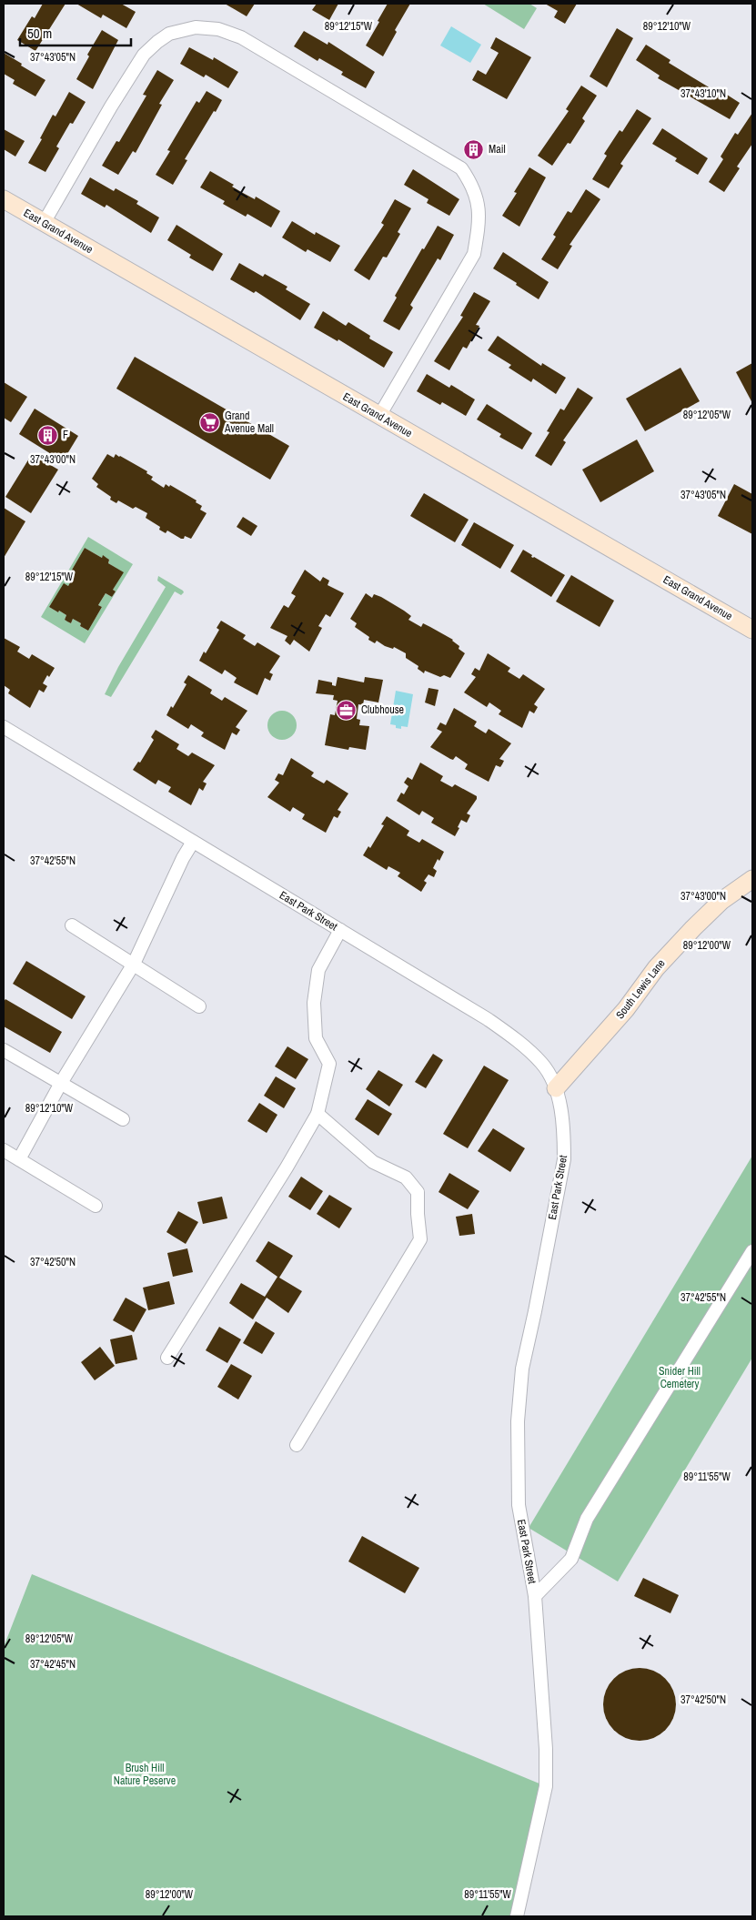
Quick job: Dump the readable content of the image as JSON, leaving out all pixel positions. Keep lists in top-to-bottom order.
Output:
{
  "streets": {
    "street": ["East Grand Avenue", "East Park Street", "South Lewis Lane"]
  },
  "crossings": [
    ["East Park Street", "South Lewis Lane"]
  ],
  "parks": ["Snider Hill Cemetery", "Brush Hill Nature Peserve"],
  "places": {
    "building": ["Mail", "F"],
    "supermarket": ["Grand Avenue Mall"],
    "office": ["Clubhouse"]
  },
  "scale_bar": "50 m",
  "coordinates": [
    "89°12'15\"W",
    "89°12'10\"W",
    "37°43'05\"N",
    "37°43'10\"N",
    "89°12'05\"W",
    "37°43'00\"N",
    "37°42'55\"N",
    "89°12'00\"W",
    "37°42'50\"N",
    "89°11'55\"W",
    "37°42'45\"N"
  ]
}
